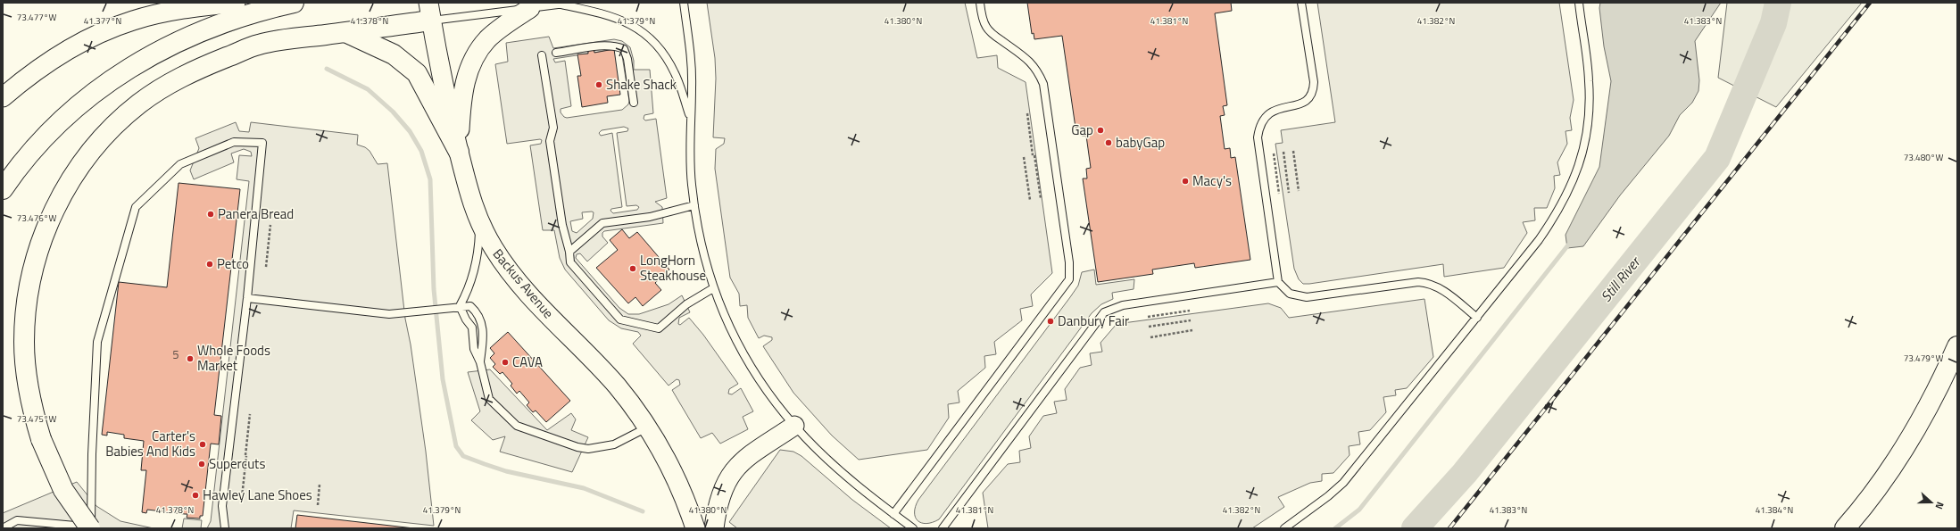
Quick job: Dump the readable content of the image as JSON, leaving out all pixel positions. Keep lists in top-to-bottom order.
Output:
{
  "streets": {
    "main road": ["Backus Avenue"]
  },
  "water": ["Still River"],
  "places": [
    "Shake Shack",
    "Gap",
    "babyGap",
    "Macy's",
    "Panera Bread",
    "Petco",
    "LongHorn Steakhouse",
    "Danbury Fair",
    "Whole Foods Market",
    "CAVA",
    "Carter's Babies And Kids",
    "Supercuts",
    "Hawley Lane Shoes"
  ],
  "house_numbers": ["5"],
  "north": "right",
  "coordinates": [
    "73.477°W",
    "41.377°N",
    "41.378°N",
    "41.379°N",
    "41.380°N",
    "41.381°N",
    "41.382°N",
    "41.383°N",
    "73.480°W",
    "73.476°W",
    "73.479°W",
    "73.475°W",
    "41.384°N"
  ]
}
